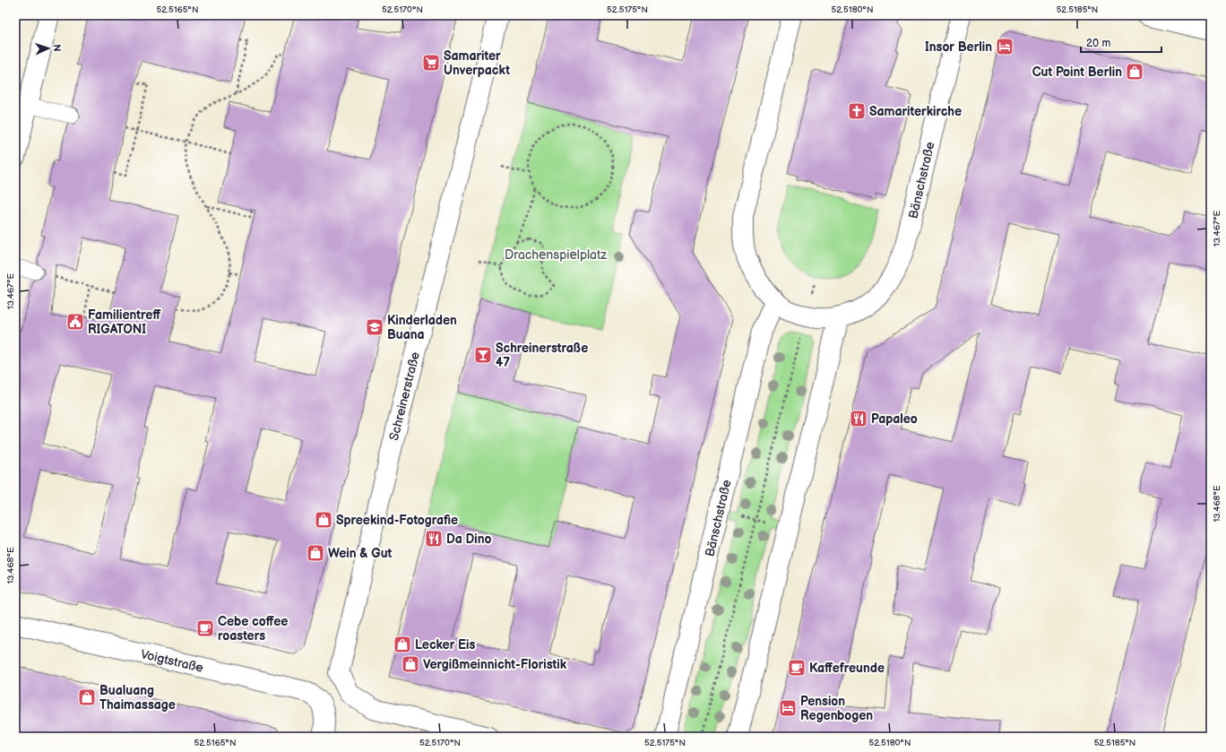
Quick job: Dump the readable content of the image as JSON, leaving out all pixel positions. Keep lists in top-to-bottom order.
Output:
{
  "streets": {
    "street": ["Bänschstraße", "Schreinerstraße", "Voigtstraße"]
  },
  "parks": ["Drachenspielplatz"],
  "places": {
    "hotel": ["Insor Berlin", "Pension Regenbogen"],
    "supermarket": ["Samariter Unverpackt"],
    "shop": [
      "Cut Point Berlin",
      "Spreekind-Fotografie",
      "Wein & Gut",
      "Lecker Eis",
      "Vergißmeinnicht-Floristik",
      "Bualuang Thaimassage"
    ],
    "church": ["Samariterkirche"],
    "public building": ["Familientreff RIGATONI"],
    "school or university": ["Kinderladen Buana"],
    "bar": ["Schreinerstraße 47"],
    "restaurant": ["Papaleo", "Da Dino"],
    "cafe": ["Cebe coffee roasters", "Kaffefreunde"]
  },
  "scale_bar": "20 m",
  "north": "right",
  "coordinates": [
    "52.5165°N",
    "52.5170°N",
    "52.5175°N",
    "52.5180°N",
    "52.5185°N",
    "13.467°E",
    "13.468°E"
  ]
}
